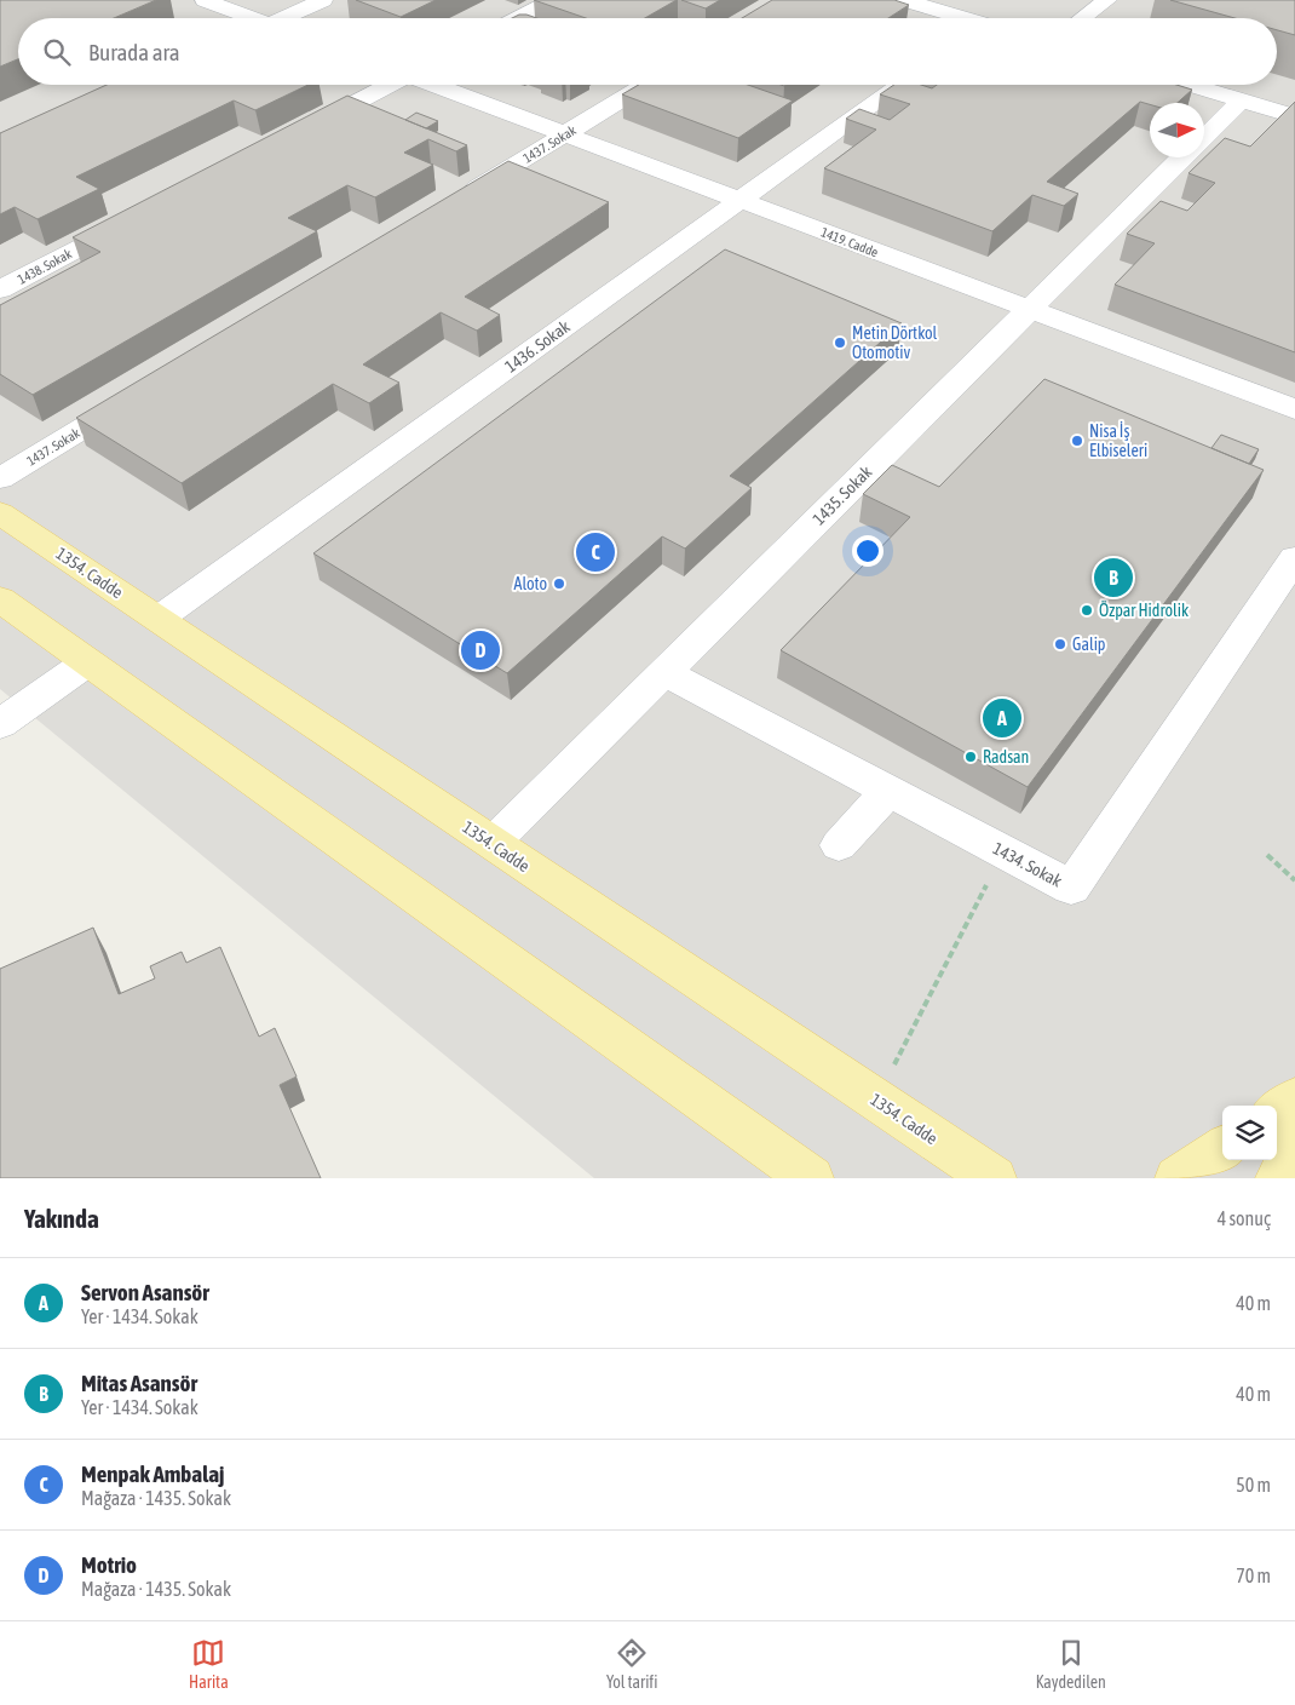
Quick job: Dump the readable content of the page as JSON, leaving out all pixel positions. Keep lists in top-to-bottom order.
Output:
{
  "streets": {
    "main road": ["1354. Cadde"],
    "street": [
      "1437. Sokak",
      "1419. Cadde",
      "1438. Sokak",
      "1436. Sokak",
      "1435. Sokak",
      "1434. Sokak"
    ]
  },
  "crossings": [
    ["1437. Sokak", "1419. Cadde"],
    ["1419. Cadde", "1436. Sokak"],
    ["1419. Cadde", "1435. Sokak"],
    ["1436. Sokak", "1354. Cadde"],
    ["1435. Sokak", "1354. Cadde"],
    ["1435. Sokak", "1434. Sokak"]
  ],
  "places": [
    "Metin Dörtkol Otomotiv",
    "Nisa İş Elbiseleri",
    "Aloto",
    "Özpar Hidrolik",
    "Galip",
    "Radsan"
  ],
  "north": "right",
  "page": {
    "search": "Burada ara",
    "pins": [
      "C",
      "B",
      "D",
      "A"
    ],
    "heading": ["Yakında", "4 sonuç"],
    "list": [
      {
        "mark": "A",
        "name": "Servon Asansör",
        "note": "Yer · 1434. Sokak",
        "value": "40 m"
      },
      {
        "mark": "B",
        "name": "Mitas Asansör",
        "note": "Yer · 1434. Sokak",
        "value": "40 m"
      },
      {
        "mark": "C",
        "name": "Menpak Ambalaj",
        "note": "Mağaza · 1435. Sokak",
        "value": "50 m"
      },
      {
        "mark": "D",
        "name": "Motrio",
        "note": "Mağaza · 1435. Sokak",
        "value": "70 m"
      }
    ],
    "nav": ["Harita", "Yol tarifi", "Kaydedilen"]
  }
}
